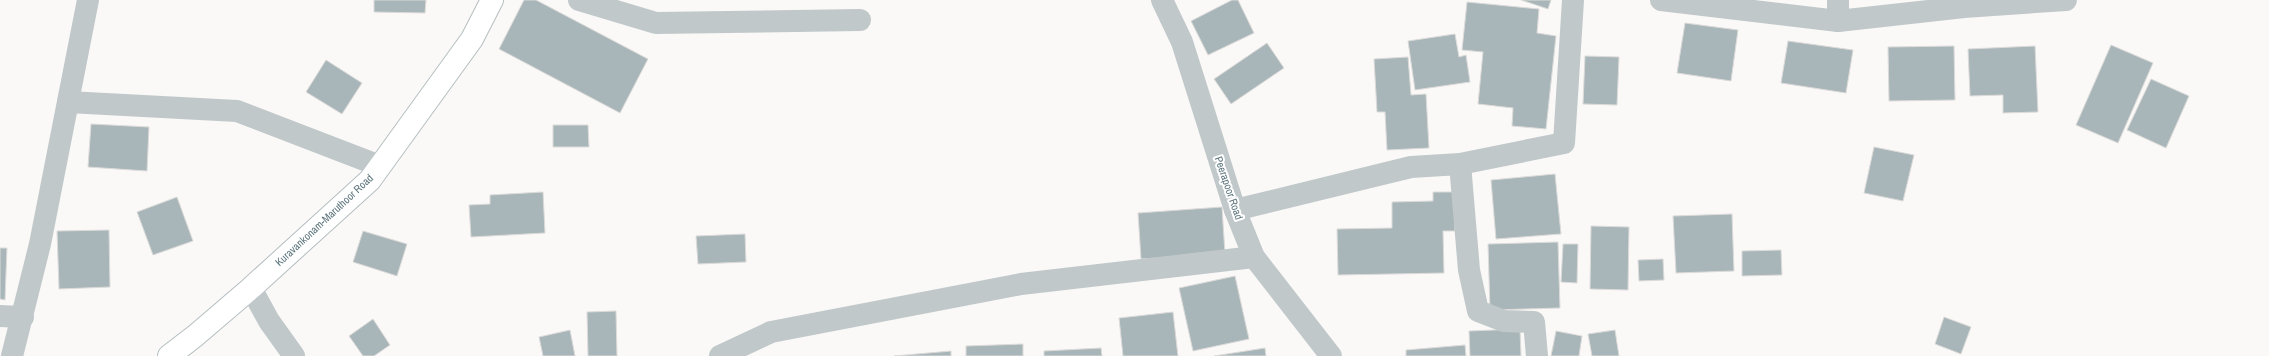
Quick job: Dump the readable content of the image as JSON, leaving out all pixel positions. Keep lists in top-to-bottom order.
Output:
{
  "streets": {
    "main road": ["Kuravankonam-Maruthoor Road"],
    "street": ["Peerapoor Road"]
  }
}
